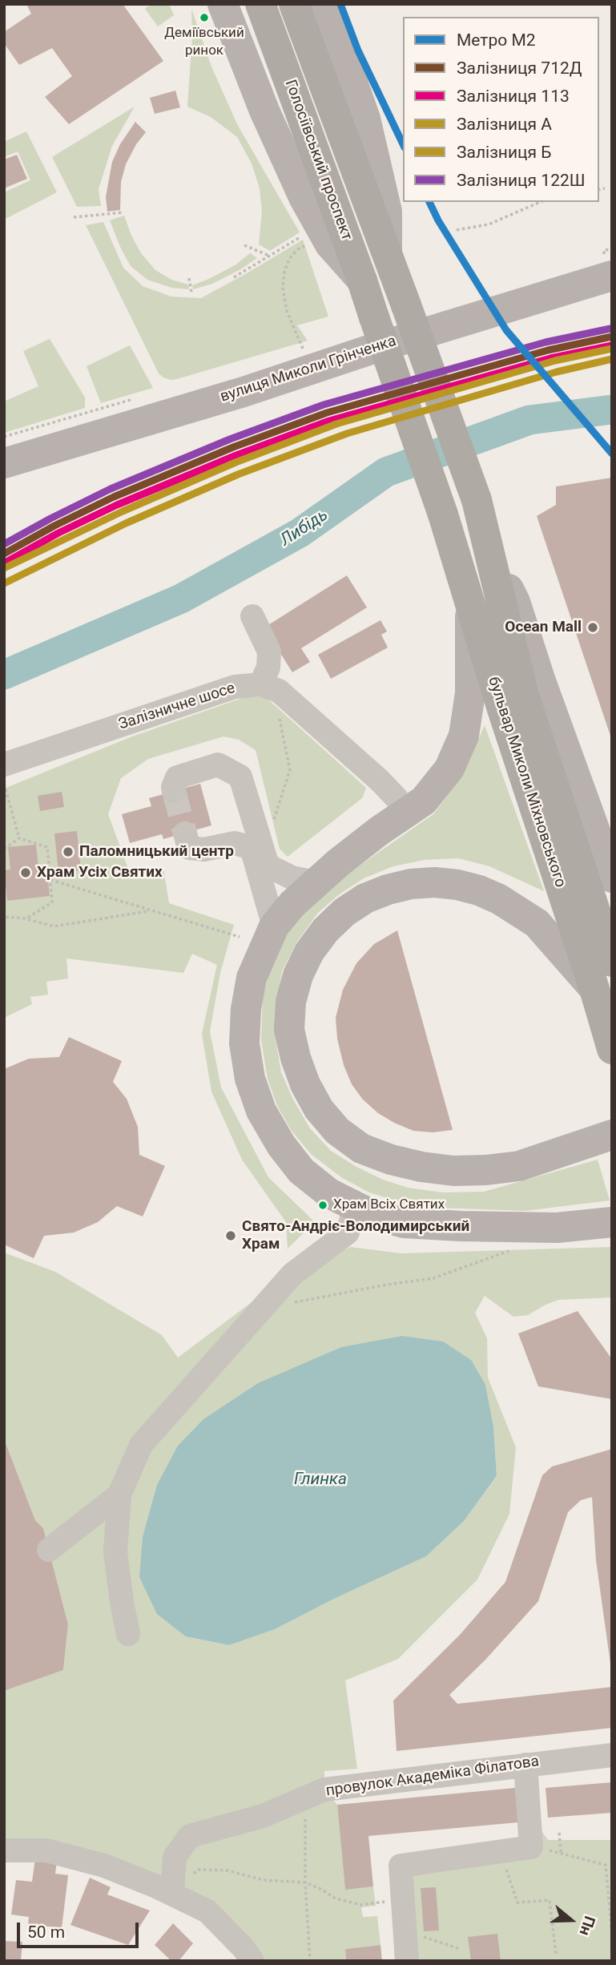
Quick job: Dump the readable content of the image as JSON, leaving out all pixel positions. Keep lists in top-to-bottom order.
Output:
{
  "streets": {
    "highway": ["Голосіївський проспект", "бульвар Миколи Міхновського"],
    "main road": ["вулиця Миколи Грінченка"],
    "street": ["Залізничне шосе", "провулок Академіка Філатова"]
  },
  "crossings": [
    ["Голосіївський проспект", "бульвар Миколи Міхновського"]
  ],
  "water": ["Либідь", "Глинка"],
  "places": [
    "Деміївський ринок",
    "Ocean Mall",
    "Паломницький центр",
    "Храм Усіх Святих",
    "Храм Всіх Святих",
    "Свято-Андріє-Володимирський Храм"
  ],
  "lines": [
    "metro line M2",
    "rail line 122Ш",
    "rail line 712Д",
    "rail line 113",
    "rail line Б",
    "rail line A"
  ],
  "legend": [
    "Метро M2",
    "Залізниця 712Д",
    "Залізниця 113",
    "Залізниця A",
    "Залізниця Б",
    "Залізниця 122Ш"
  ],
  "scale_bar": "50 m",
  "north": "right"
}
